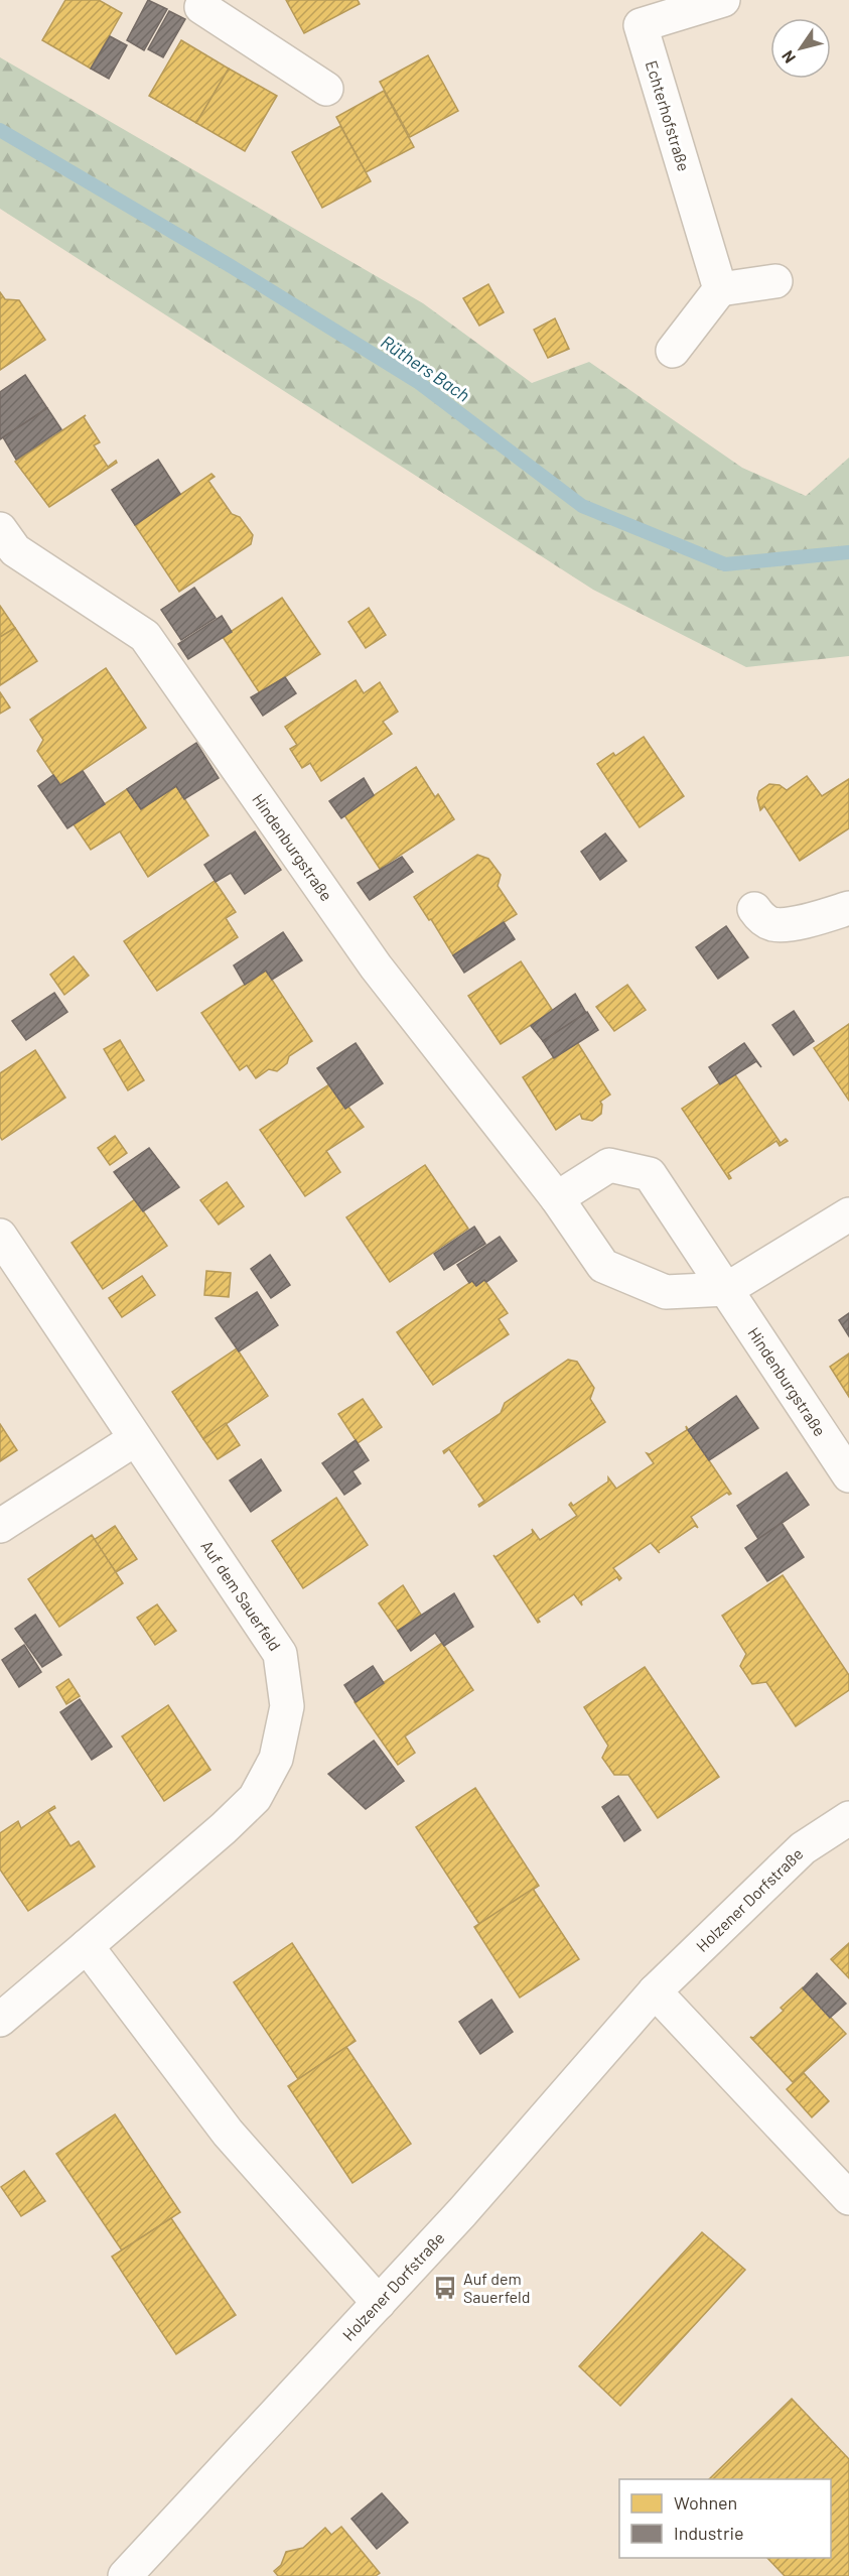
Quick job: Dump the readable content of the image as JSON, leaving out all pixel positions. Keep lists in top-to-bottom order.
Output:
{
  "streets": {
    "street": [
      "Echterhofstraße",
      "Hindenburgstraße",
      "Auf dem Sauerfeld",
      "Holzener Dorfstraße"
    ]
  },
  "water": ["Rüthers Bach"],
  "places": {
    "bus stop": ["Auf dem Sauerfeld"]
  },
  "legend": ["Wohnen", "Industrie"],
  "north": "bottom left"
}
